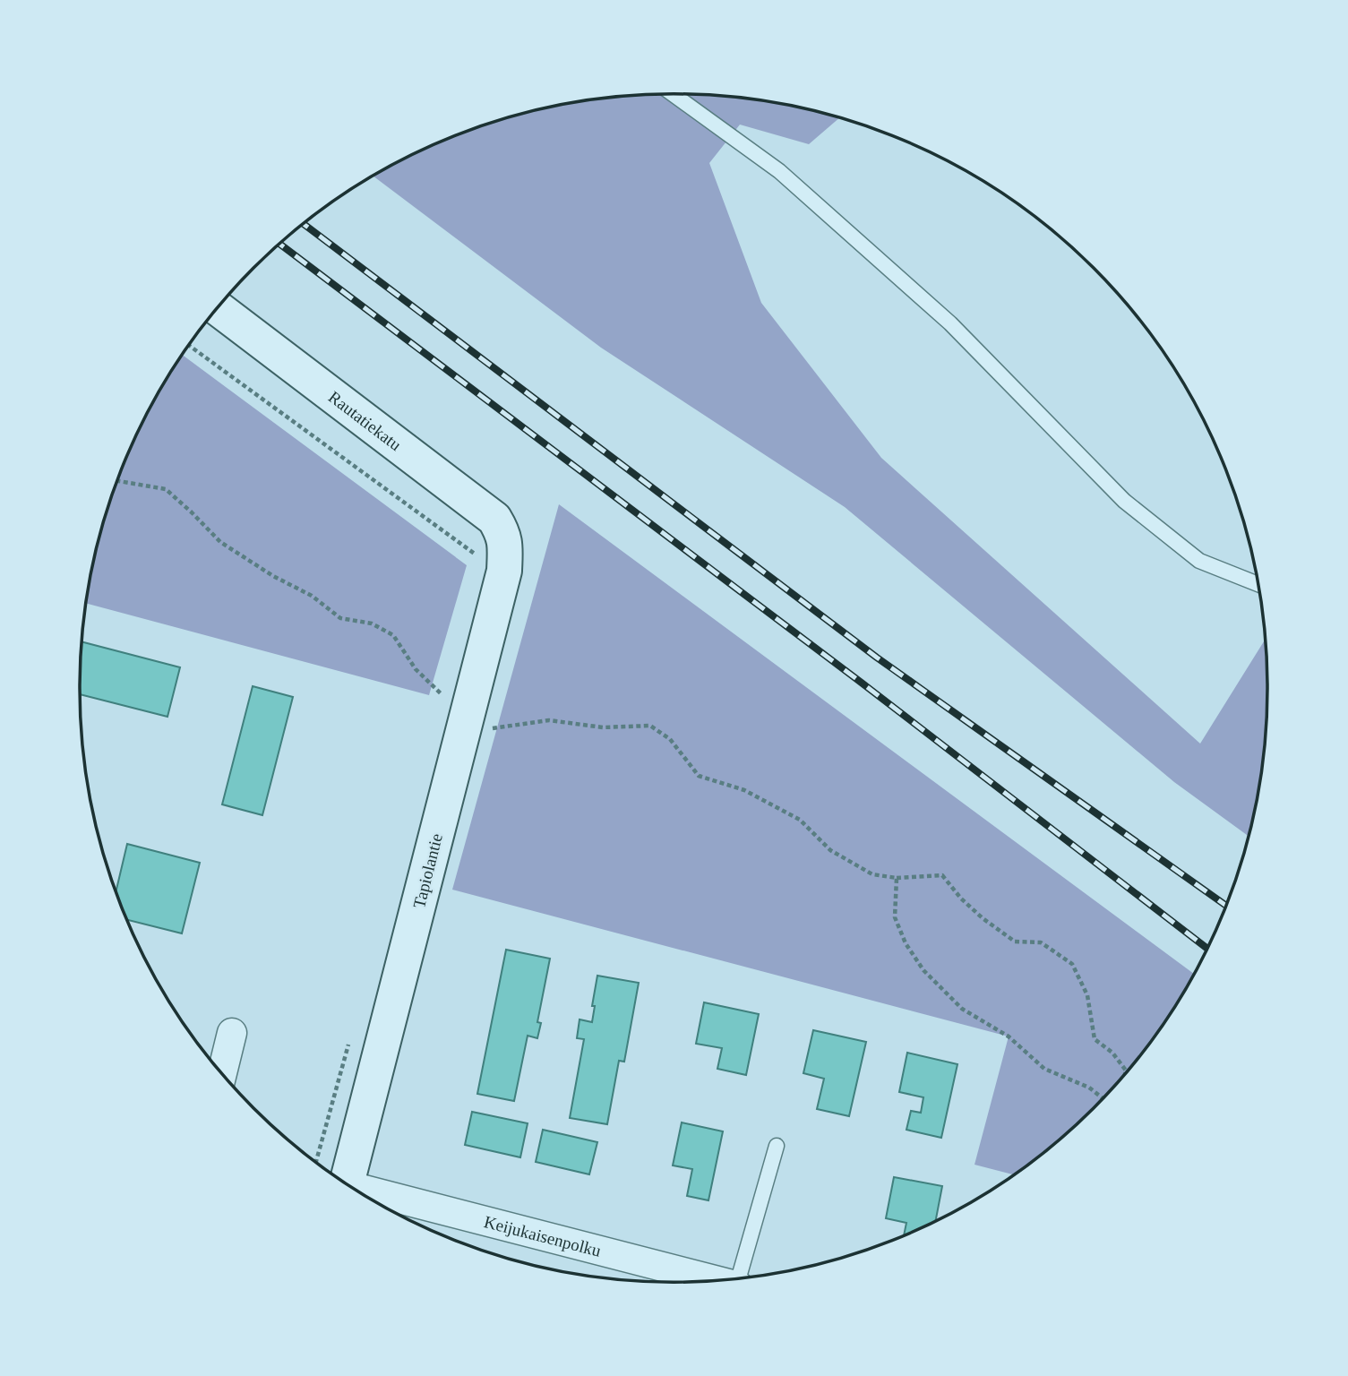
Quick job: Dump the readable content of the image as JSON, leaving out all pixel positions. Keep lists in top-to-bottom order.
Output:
{
  "streets": {
    "street": ["Rautatiekatu", "Tapiolantie", "Keijukaisenpolku"]
  },
  "crossings": [
    ["Rautatiekatu", "Tapiolantie"]
  ]
}
